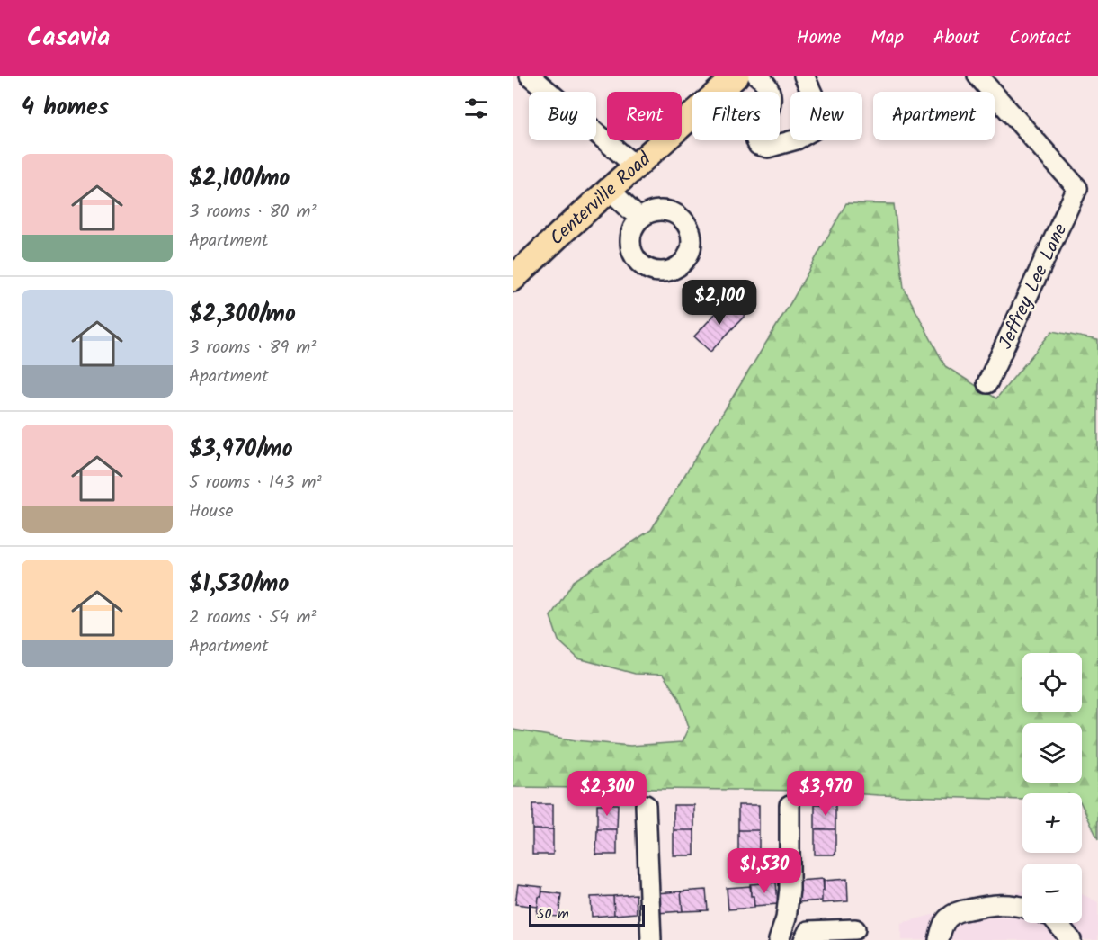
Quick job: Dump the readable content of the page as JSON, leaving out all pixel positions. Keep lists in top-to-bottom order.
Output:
{
  "streets": {
    "main road": ["Centerville Road"],
    "street": ["Jeffrey Lee Lane"]
  },
  "scale_bar": "50 m",
  "page": {
    "header": "Casavia",
    "nav": [
      "Home",
      "Map",
      "About",
      "Contact"
    ],
    "heading": "4 homes",
    "chip": [
      "Buy",
      "Rent",
      "Filters",
      "New",
      "Apartment"
    ],
    "list": [
      {
        "name": "$2,100/mo",
        "note": "3 rooms · 80 m² · Apartment"
      },
      {
        "name": "$2,300/mo",
        "note": "3 rooms · 89 m² · Apartment"
      },
      {
        "name": "$3,970/mo",
        "note": "5 rooms · 143 m² · House"
      },
      {
        "name": "$1,530/mo",
        "note": "2 rooms · 54 m² · Apartment"
      }
    ],
    "price": [
      "$2,100",
      "$2,300",
      "$3,970",
      "$1,530"
    ],
    "map_buttons": ["+", "−"],
    "scale": "50 m"
  }
}
